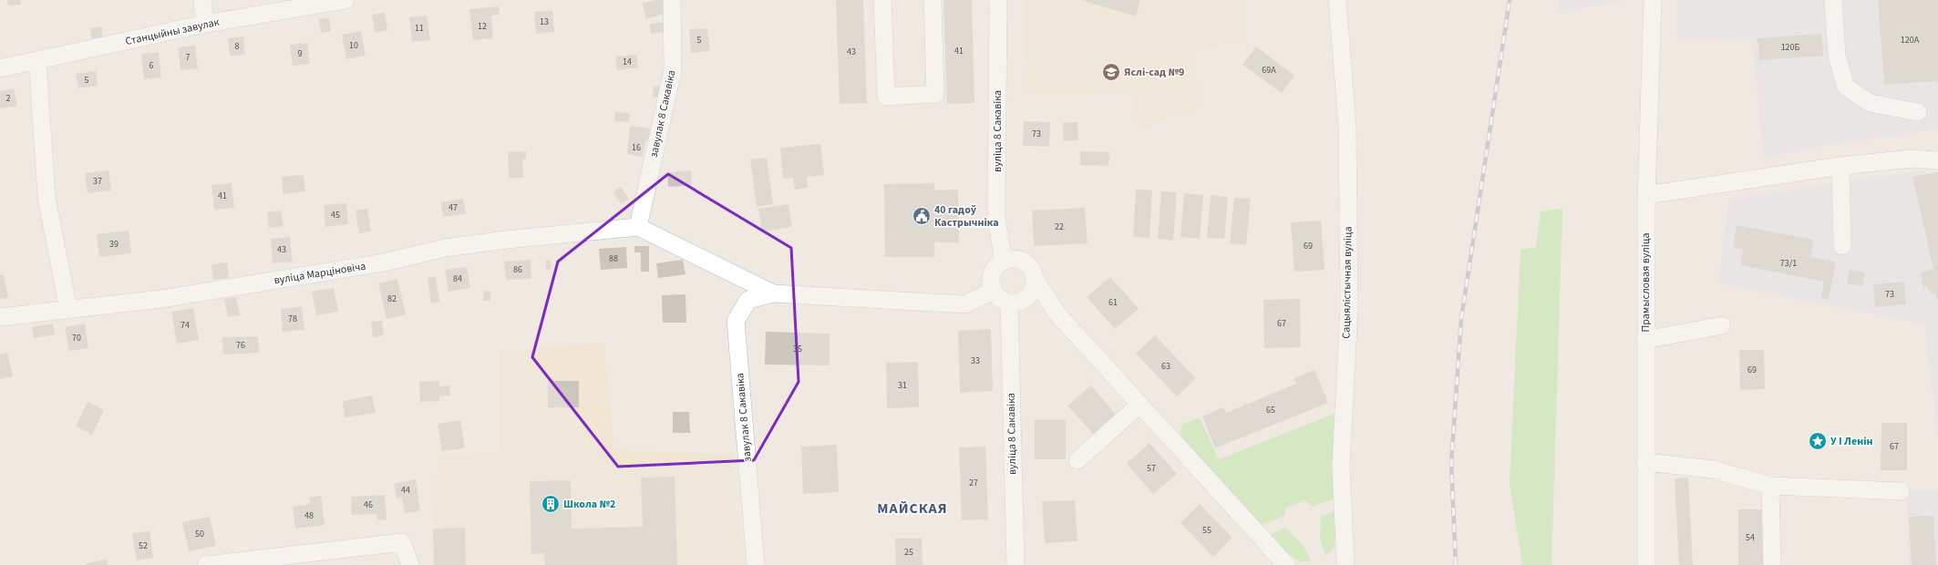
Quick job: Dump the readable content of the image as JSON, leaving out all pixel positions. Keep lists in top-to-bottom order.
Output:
{
  "streets": {
    "street": [
      "Станцыйны завулак",
      "завулак 8 Сакавіка",
      "вуліца 8 Сакавіка",
      "вуліца Марціновіча",
      "Сацыялістычная вуліца",
      "Прамысловая вуліца"
    ]
  },
  "crossings": [
    ["завулак 8 Сакавіка", "вуліца Марціновіча"]
  ],
  "districts": ["МАЙСКАЯ"],
  "places": {
    "school or university": ["Яслі-сад №9"],
    "public building": ["40 гадоў Кастрычніка"],
    "place": ["У І Ленін"],
    "building": ["Школа №2"]
  },
  "house_numbers": [
    "13",
    "12",
    "11",
    "5",
    "120А",
    "10",
    "8",
    "120Б",
    "41",
    "43",
    "9",
    "7",
    "14",
    "6",
    "69А",
    "5",
    "2",
    "73",
    "16",
    "37",
    "41",
    "47",
    "45",
    "22",
    "39",
    "69",
    "43",
    "88",
    "73/1",
    "86",
    "84",
    "73",
    "82",
    "61",
    "78",
    "67",
    "74",
    "70",
    "76",
    "35",
    "33",
    "63",
    "69",
    "31",
    "65",
    "67",
    "57",
    "27",
    "44",
    "46",
    "48",
    "55",
    "50",
    "54",
    "52",
    "25"
  ]
}
